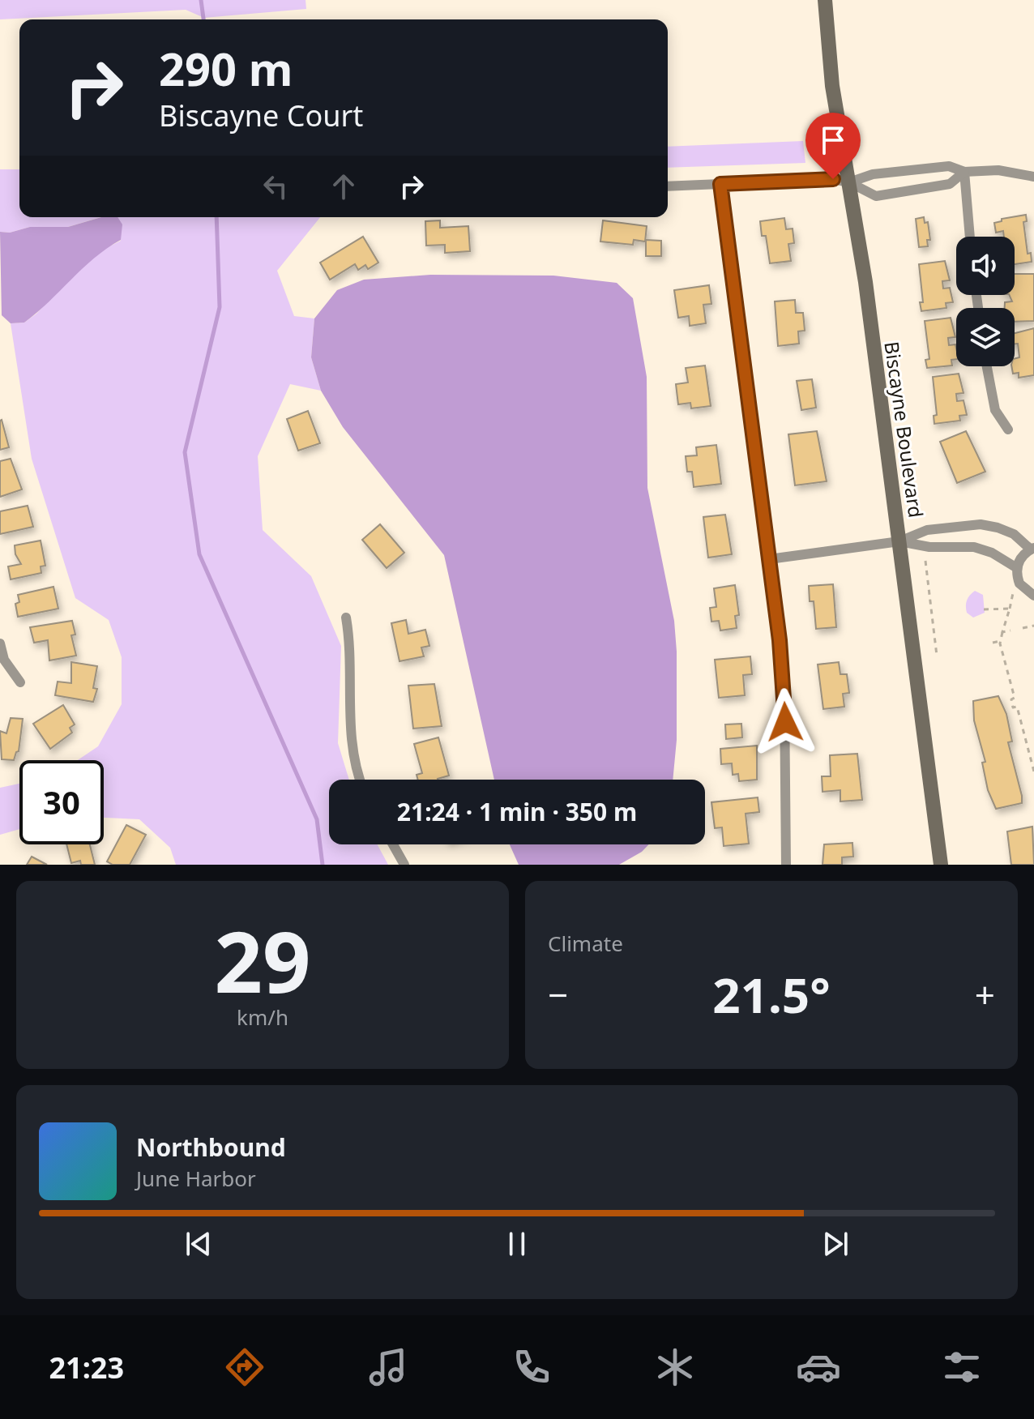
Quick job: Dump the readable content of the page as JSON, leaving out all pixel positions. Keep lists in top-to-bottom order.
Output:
{
  "streets": {
    "street": ["Biscayne Boulevard"]
  },
  "page": {
    "turn": ["290 m", "Biscayne Court"],
    "limit": "30",
    "trip": "21:24 · 1 min · 350 m",
    "tile": [
      ["29", "km/h"],
      "Climate"
    ],
    "heat": ["−", "21.5°", "+"],
    "song": ["Northbound", "June Harbor"],
    "tabs": "21:23"
  }
}
